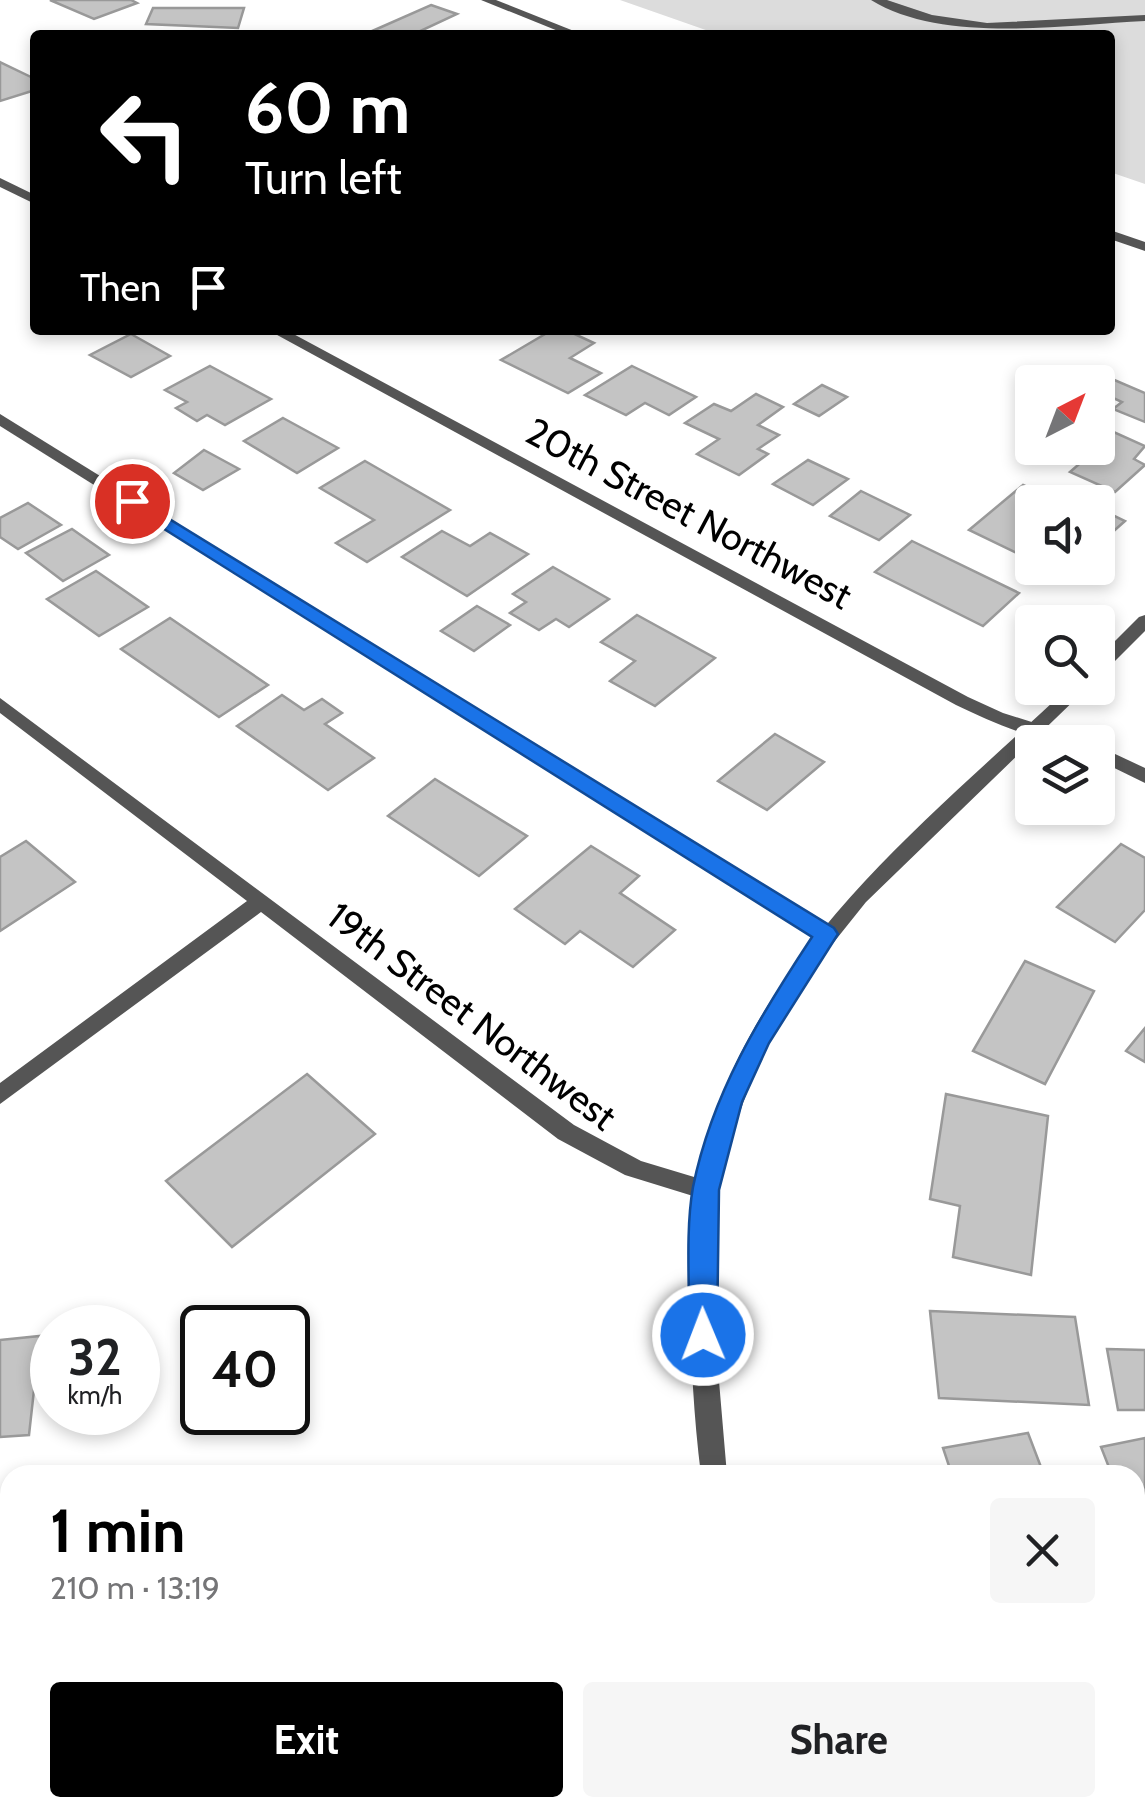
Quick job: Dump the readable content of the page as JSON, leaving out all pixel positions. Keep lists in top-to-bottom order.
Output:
{
  "streets": {
    "street": ["20th Street Northwest", "19th Street Northwest"]
  },
  "north": "top right",
  "page": {
    "turn": ["60 m", "Turn left"],
    "then": "Then",
    "speed": "32 km/h",
    "limit": "40",
    "heading": ["1 min", "210 m · 13:19"],
    "buttons": ["Exit", "Share"]
  }
}
